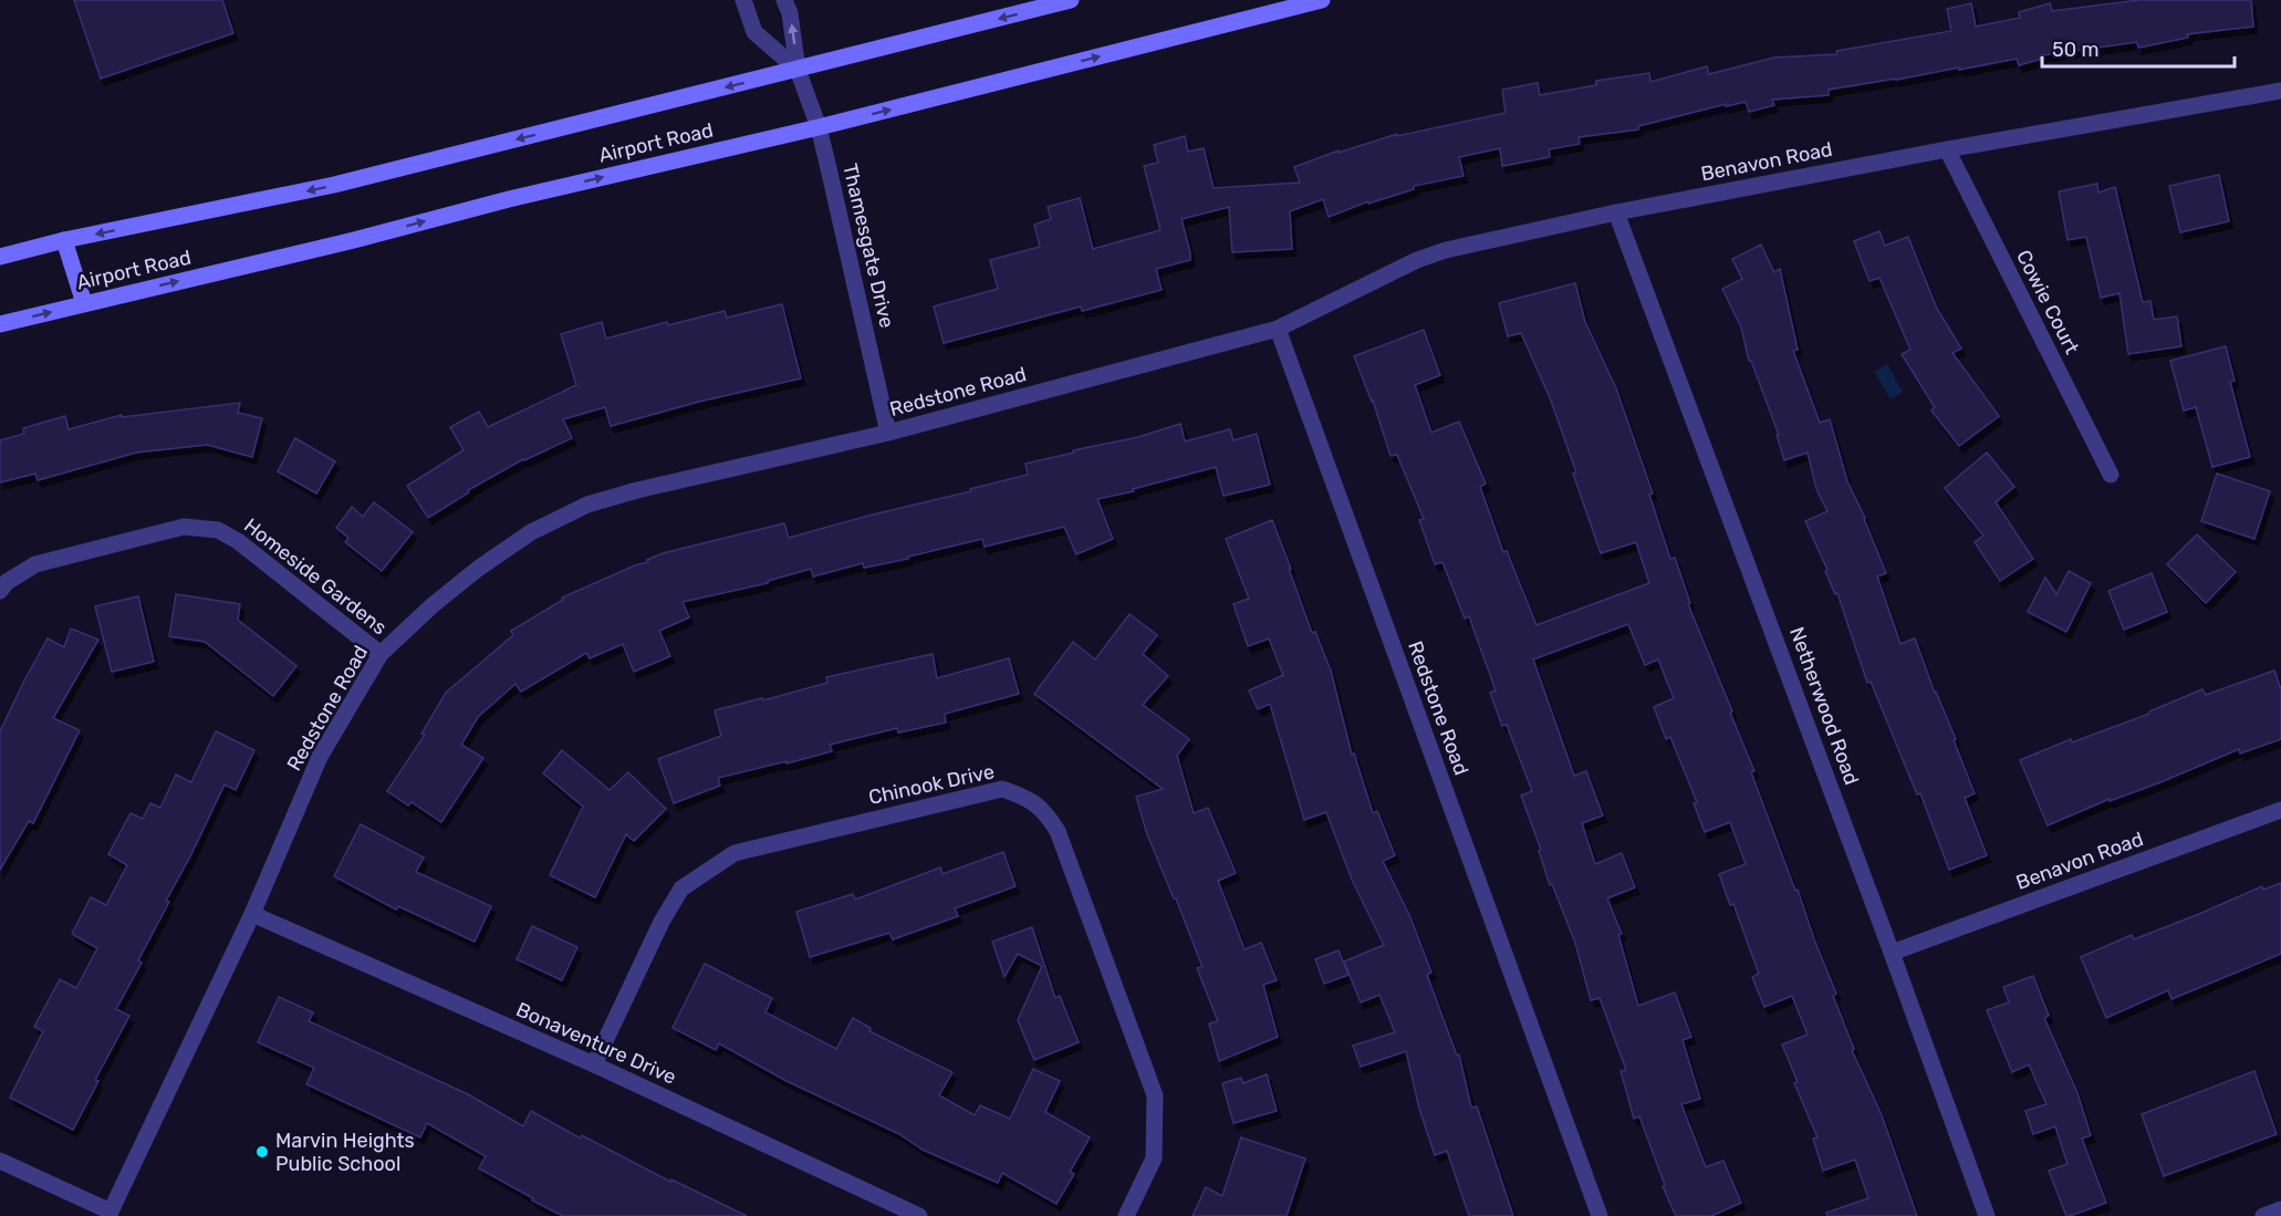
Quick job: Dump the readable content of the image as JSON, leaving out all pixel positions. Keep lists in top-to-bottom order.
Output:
{
  "streets": {
    "main road": ["Airport Road"],
    "street": [
      "Benavon Road",
      "Thamesgate Drive",
      "Cowie Court",
      "Redstone Road",
      "Homeside Gardens",
      "Netherwood Road",
      "Chinook Drive",
      "Bonaventure Drive"
    ]
  },
  "crossings": [
    ["Airport Road", "Thamesgate Drive"],
    ["Benavon Road", "Cowie Court"],
    ["Benavon Road", "Redstone Road"],
    ["Benavon Road", "Netherwood Road"],
    ["Thamesgate Drive", "Redstone Road"],
    ["Redstone Road", "Homeside Gardens"],
    ["Redstone Road", "Bonaventure Drive"],
    ["Chinook Drive", "Bonaventure Drive"]
  ],
  "places": ["Marvin Heights Public School"],
  "scale_bar": "50 m"
}
